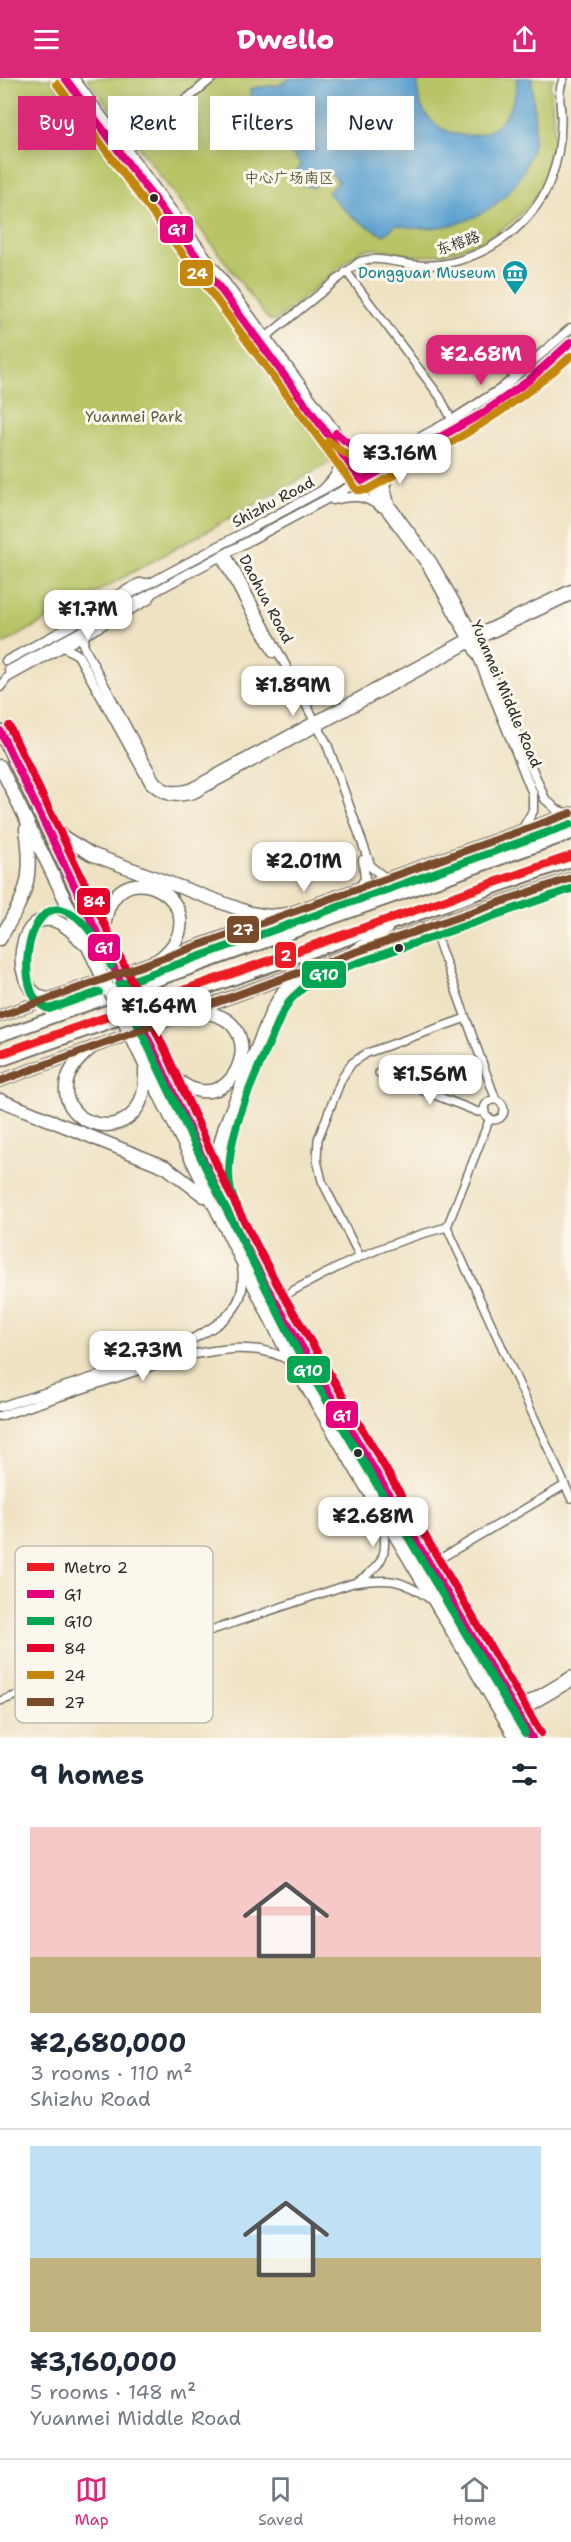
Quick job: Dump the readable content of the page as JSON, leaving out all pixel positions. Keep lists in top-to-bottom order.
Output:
{
  "streets": {
    "street": [
      "东榕路",
      "Shizhu Road",
      "Daohua Road",
      "Yuanmei Middle Road"
    ]
  },
  "crossings": [
    ["东榕路", "Yuanmei Middle Road"],
    ["Shizhu Road", "Daohua Road"],
    ["Shizhu Road", "Yuanmei Middle Road"]
  ],
  "parks": ["中心广场南区", "Yuanmei Park"],
  "places": {
    "museum": ["Dongguan Museum"]
  },
  "lines": [
    "transit line G1",
    "transit line 24",
    "transit line 84",
    "transit line 27",
    "transit line G10",
    "metro line 2"
  ],
  "legend": [
    "Metro 2",
    "G1",
    "G10",
    "84",
    "24",
    "27"
  ],
  "page": {
    "header": "Dwello",
    "chip": [
      "Buy",
      "Rent",
      "Filters",
      "New"
    ],
    "price": [
      "¥2.68M",
      "¥3.16M",
      "¥1.7M",
      "¥1.89M",
      "¥2.01M",
      "¥1.64M",
      "¥1.56M",
      "¥2.73M",
      "¥2.68M"
    ],
    "heading": "9 homes",
    "list": [
      {
        "name": "¥2,680,000",
        "note": "3 rooms · 110 m² · Shizhu Road"
      },
      {
        "name": "¥3,160,000",
        "note": "5 rooms · 148 m² · Yuanmei Middle Road"
      }
    ],
    "tabs": ["Map", "Saved", "Home"]
  }
}
